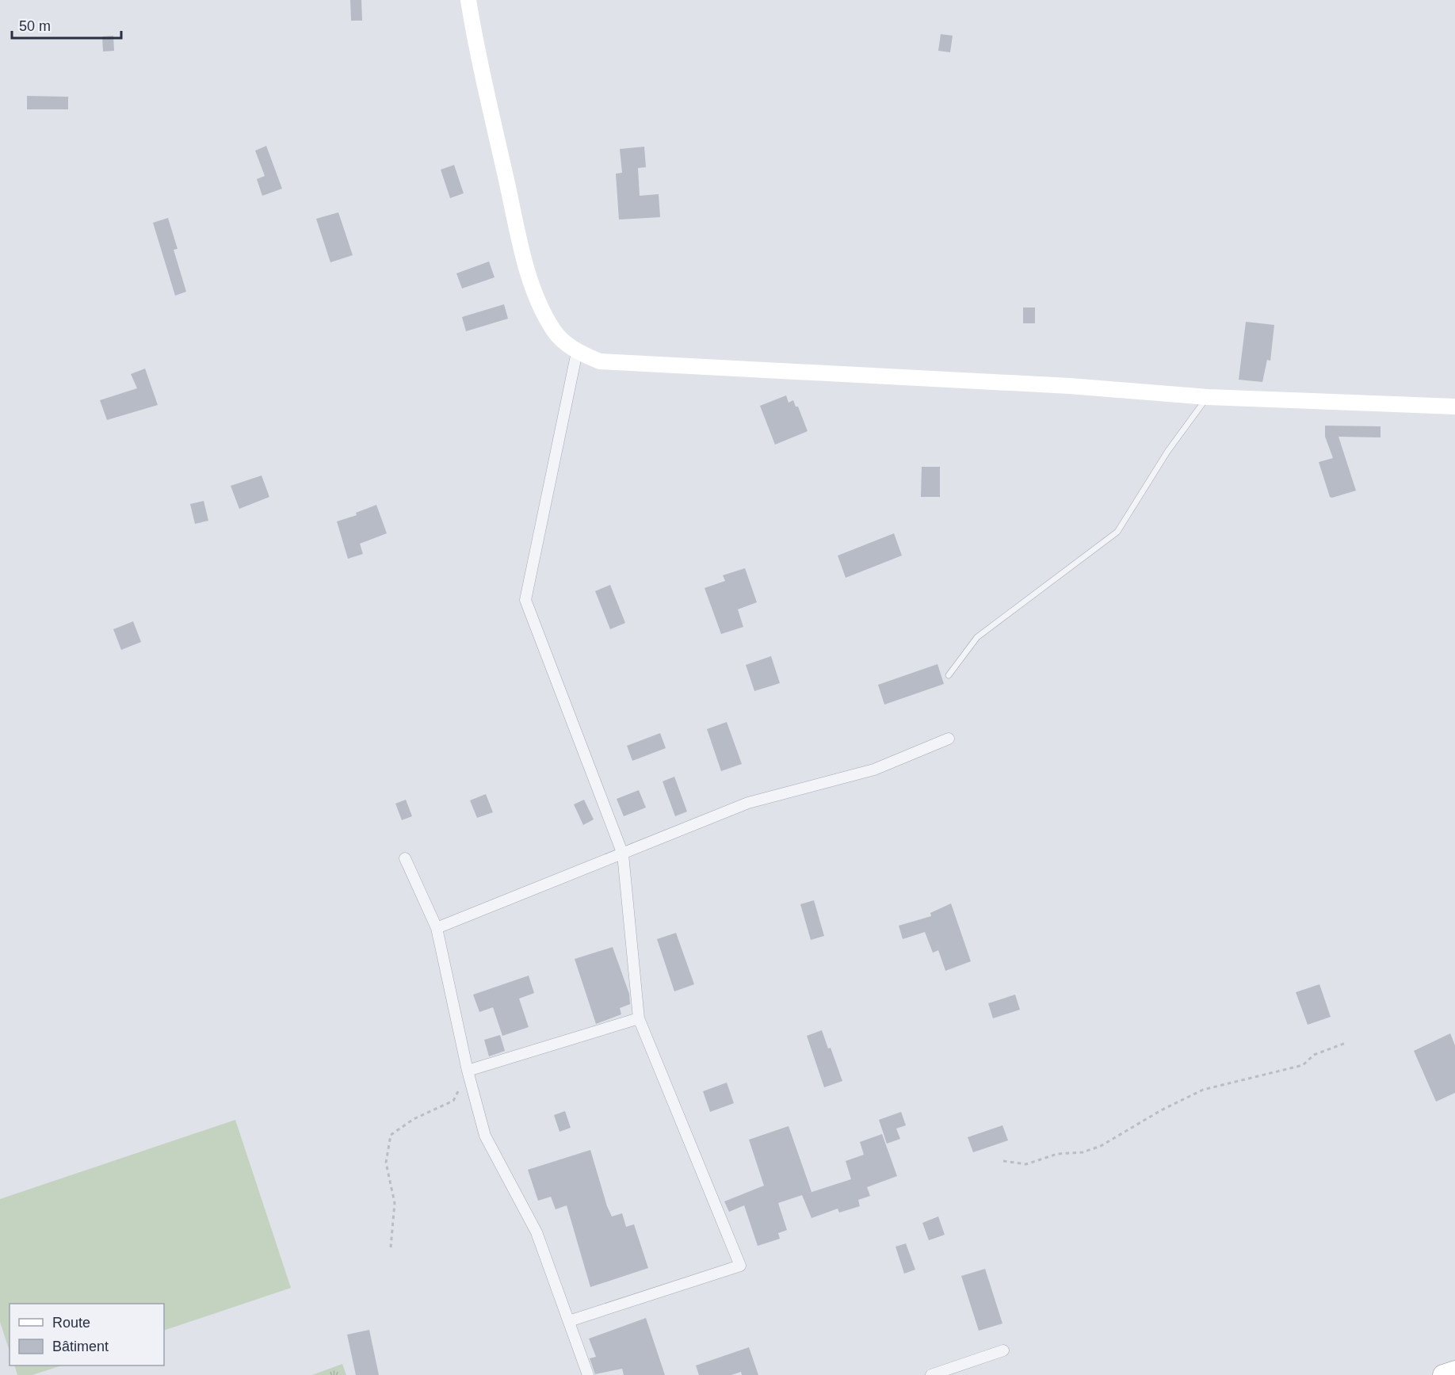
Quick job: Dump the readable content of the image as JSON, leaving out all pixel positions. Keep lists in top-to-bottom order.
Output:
{
  "legend": ["Route", "Bâtiment"],
  "scale_bar": "50 m"
}
